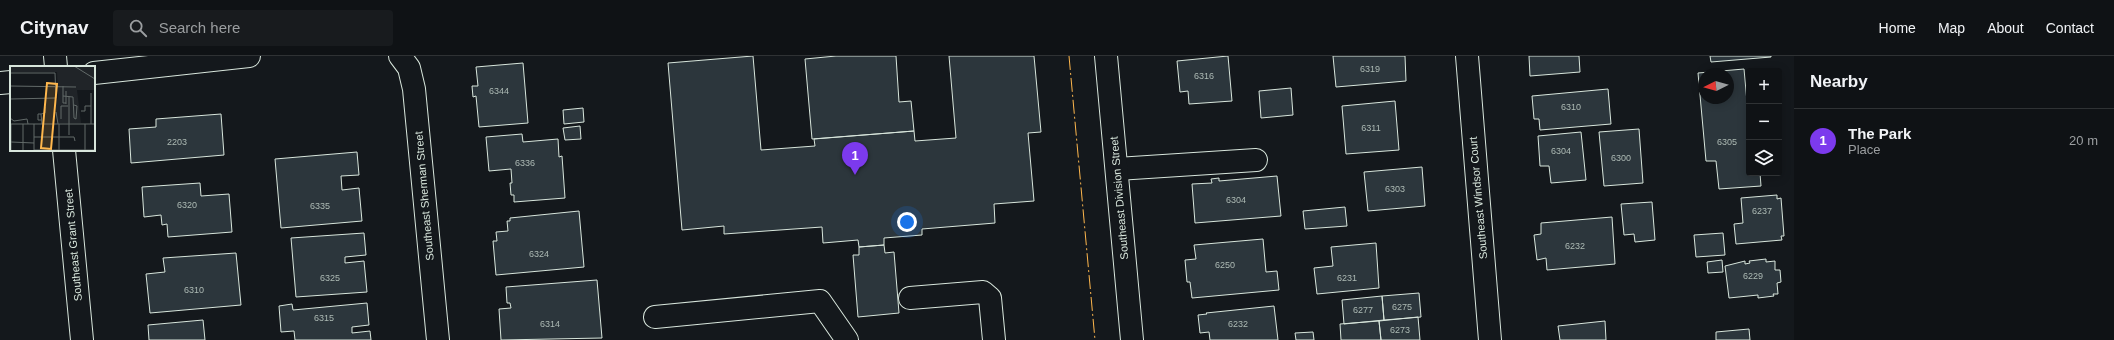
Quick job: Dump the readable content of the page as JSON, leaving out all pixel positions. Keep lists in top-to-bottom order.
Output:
{
  "streets": {
    "street": [
      "Southeast Sherman Street",
      "Southeast Division Street",
      "Southeast Windsor Court",
      "Southeast Grant Street"
    ]
  },
  "house_numbers": [
    "6319",
    "6316",
    "6344",
    "6310",
    "6311",
    "2203",
    "6305",
    "6304",
    "6300",
    "6336",
    "6303",
    "6304",
    "6320",
    "6335",
    "6237",
    "6232",
    "6324",
    "6250",
    "6229",
    "6325",
    "6231",
    "6310",
    "6275",
    "6277",
    "6315",
    "6314",
    "6232",
    "6273"
  ],
  "north": "left",
  "page": {
    "header": "Citynav",
    "search": "Search here",
    "nav": [
      "Home",
      "Map",
      "About",
      "Contact"
    ],
    "heading": "Nearby",
    "map_buttons": ["+", "−"],
    "list": [
      {
        "mark": "1",
        "name": "The Park",
        "note": "Place",
        "value": "20 m"
      }
    ],
    "pins": "1"
  }
}
